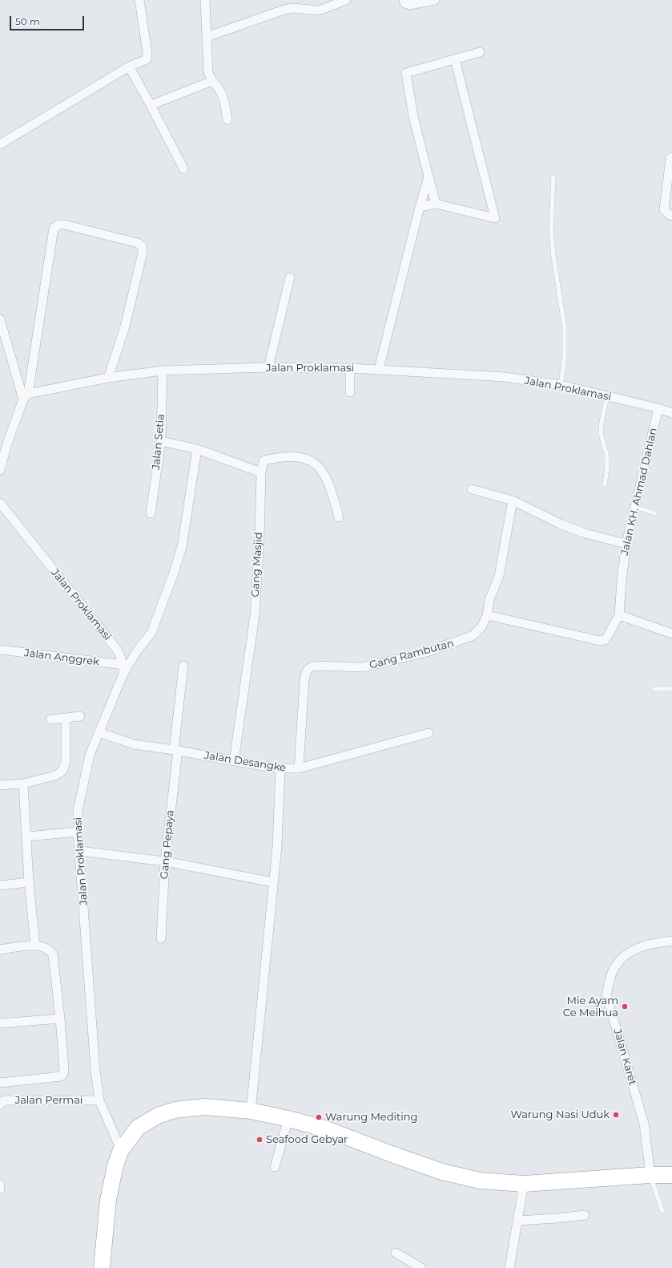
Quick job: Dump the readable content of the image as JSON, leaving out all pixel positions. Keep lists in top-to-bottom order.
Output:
{
  "streets": {
    "street": [
      "Jalan Proklamasi",
      "Jalan Setia",
      "Jalan KH. Ahmad Dahlan",
      "Gang Masjid",
      "Gang Rambutan",
      "Jalan Anggrek",
      "Jalan Desangke",
      "Gang Pepaya",
      "Jalan Karet",
      "Jalan Permai"
    ]
  },
  "crossings": [
    ["Jalan Proklamasi", "Jalan Setia"],
    ["Jalan Proklamasi", "Jalan KH. Ahmad Dahlan"],
    ["Jalan Proklamasi", "Jalan Anggrek"],
    ["Jalan Proklamasi", "Jalan Desangke"],
    ["Jalan Proklamasi", "Jalan Permai"],
    ["Gang Masjid", "Jalan Desangke"],
    ["Gang Rambutan", "Jalan Desangke"],
    ["Jalan Desangke", "Gang Pepaya"]
  ],
  "places": [
    "Mie Ayam Ce Meihua",
    "Warung Nasi Uduk",
    "Warung Mediting",
    "Seafood Gebyar"
  ],
  "scale_bar": "50 m"
}
